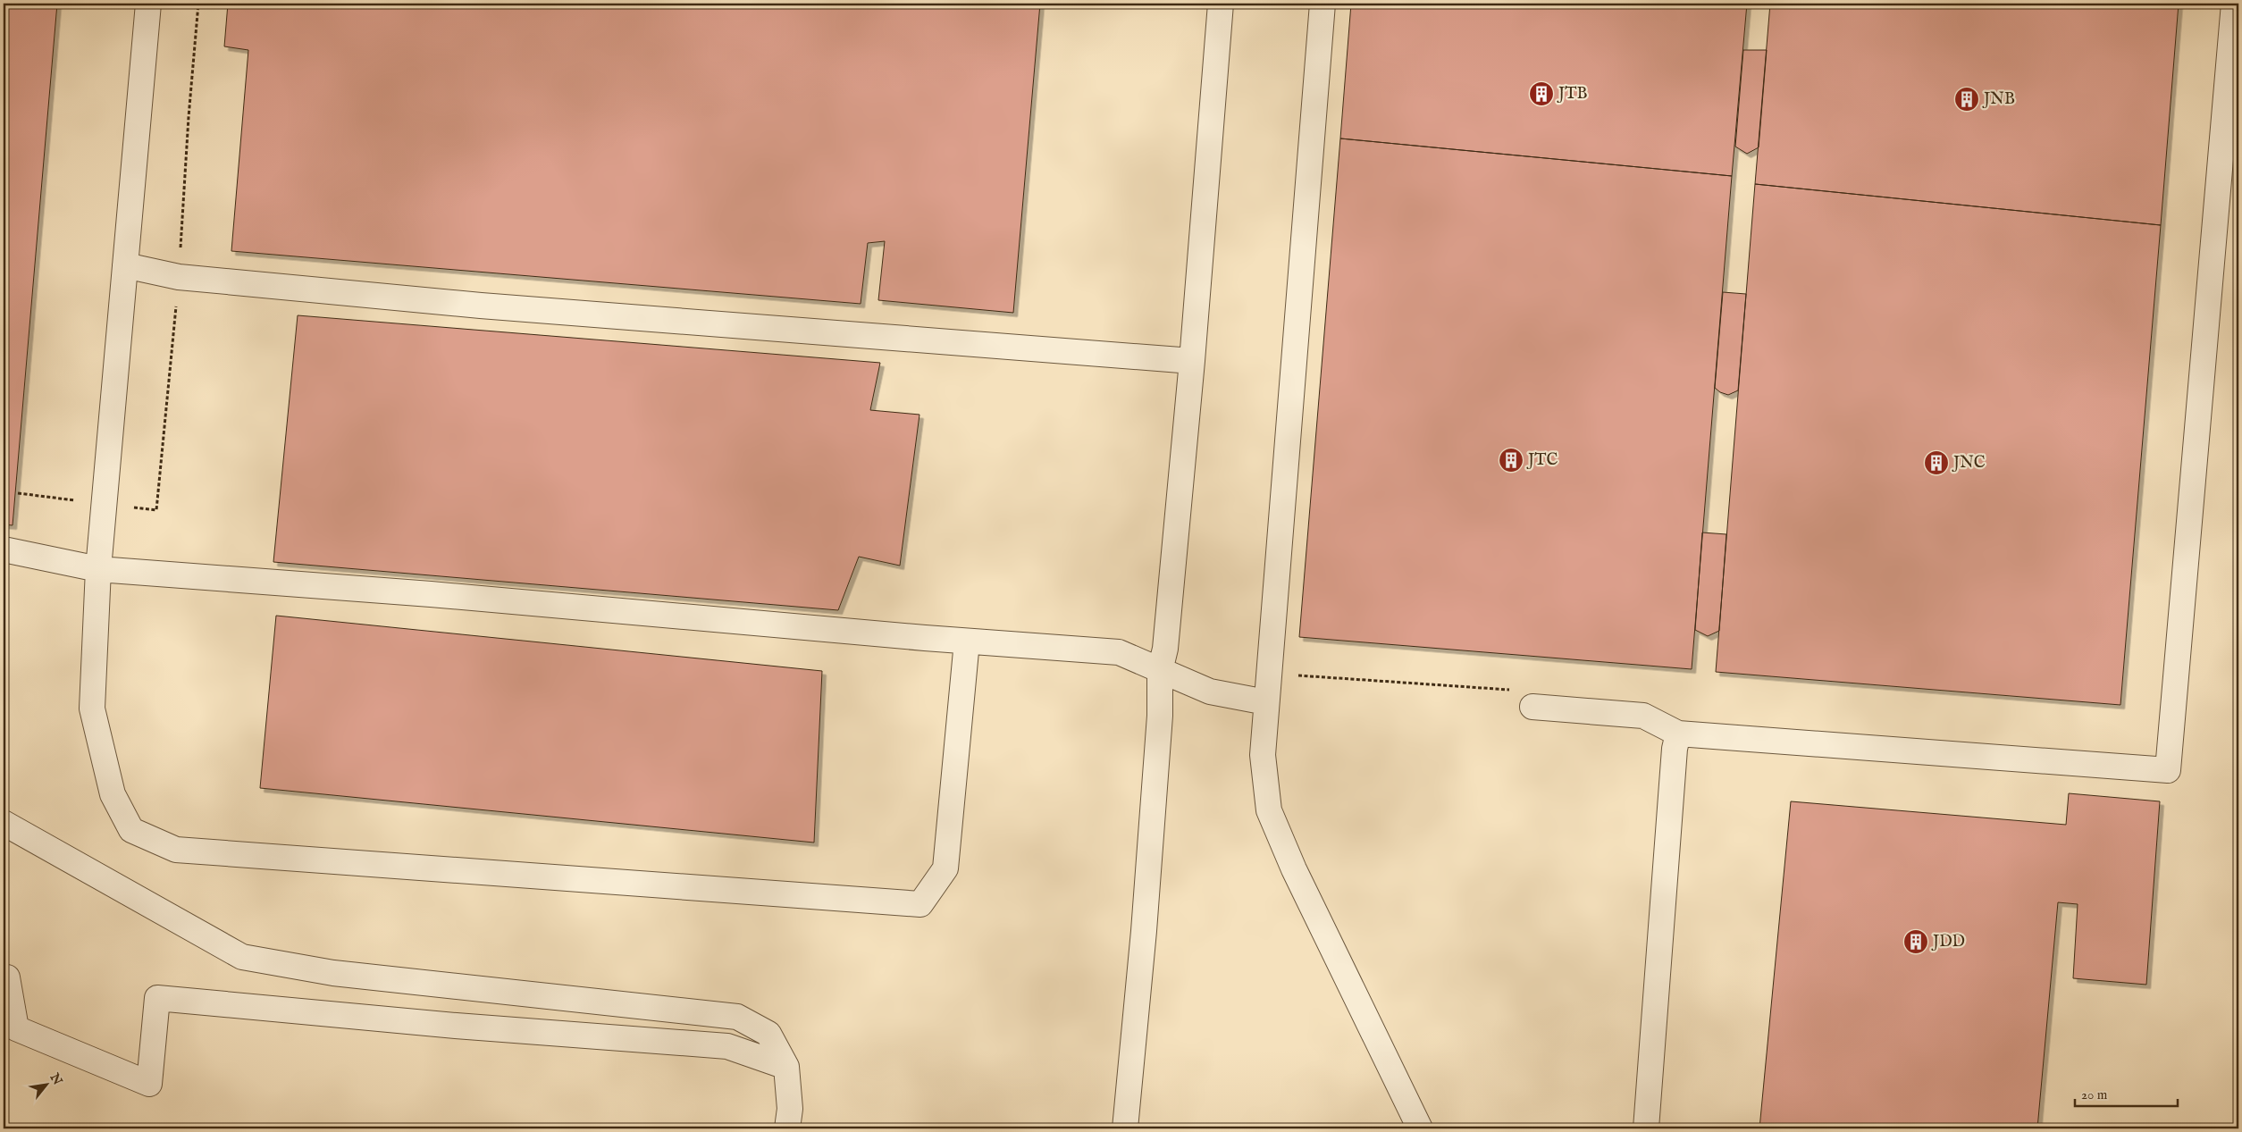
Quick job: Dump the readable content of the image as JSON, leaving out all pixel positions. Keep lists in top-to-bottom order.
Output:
{
  "places": {
    "building": [
      "JTB",
      "JNB",
      "JTC",
      "JNC",
      "JDD"
    ]
  },
  "scale_bar": "20 m",
  "north": "top right"
}
